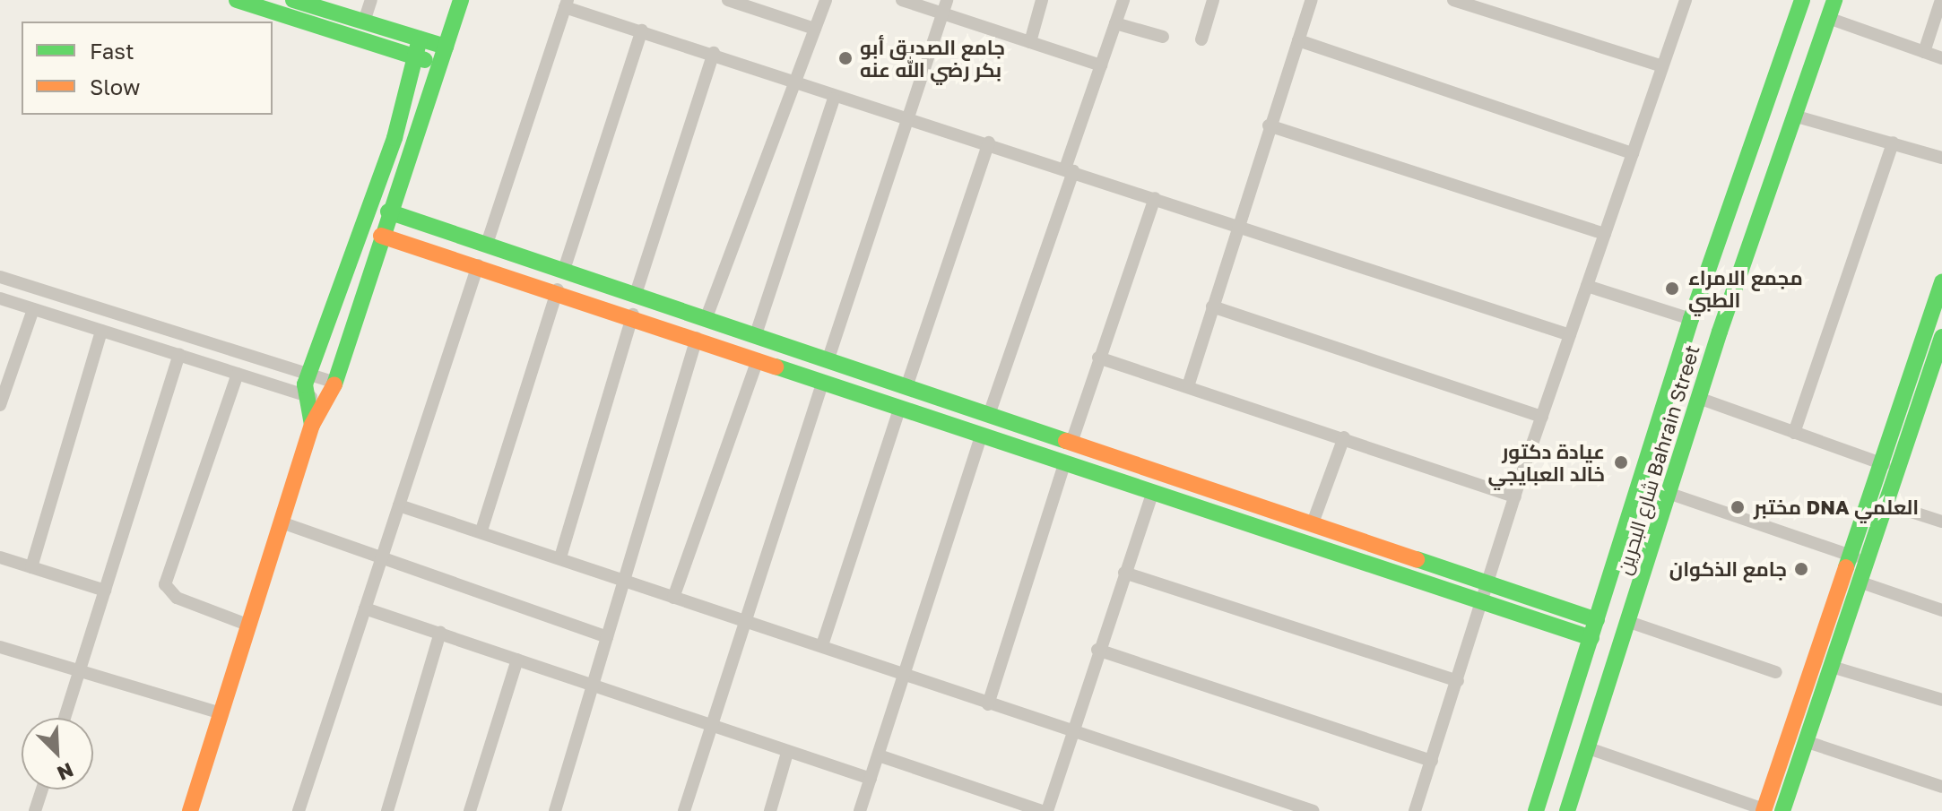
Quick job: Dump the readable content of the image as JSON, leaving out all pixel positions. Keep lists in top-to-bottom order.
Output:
{
  "streets": {
    "street": ["شارع البحرين Bahrain Street"]
  },
  "places": [
    "جامع الصديق أبو بكر رضي الله عنه",
    "مجمع الامراء الطبي",
    "عيادة دكتور خالد العبايجي",
    "مختبر DNA العلمي",
    "جامع الذكوان"
  ],
  "legend": ["Fast", "Slow"],
  "north": "bottom right"
}
